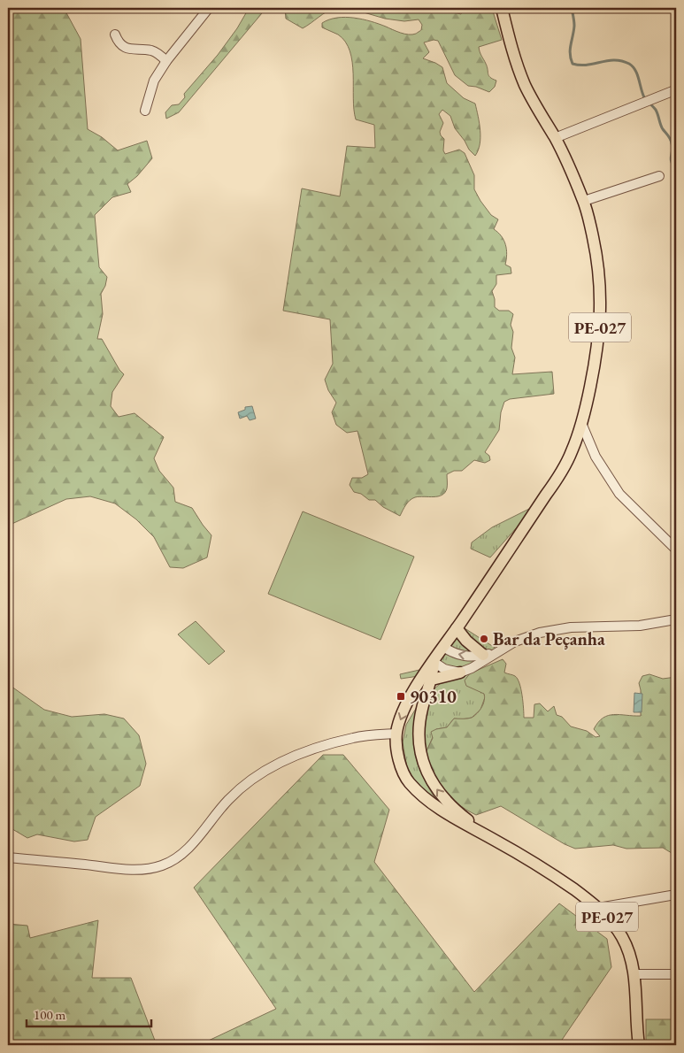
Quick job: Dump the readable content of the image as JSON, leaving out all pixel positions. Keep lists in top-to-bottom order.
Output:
{
  "streets": {
    "main road": ["PE-027"]
  },
  "places": {
    "other": ["Bar da Peçanha"],
    "transit": ["90310"]
  },
  "scale_bar": "100 m"
}
